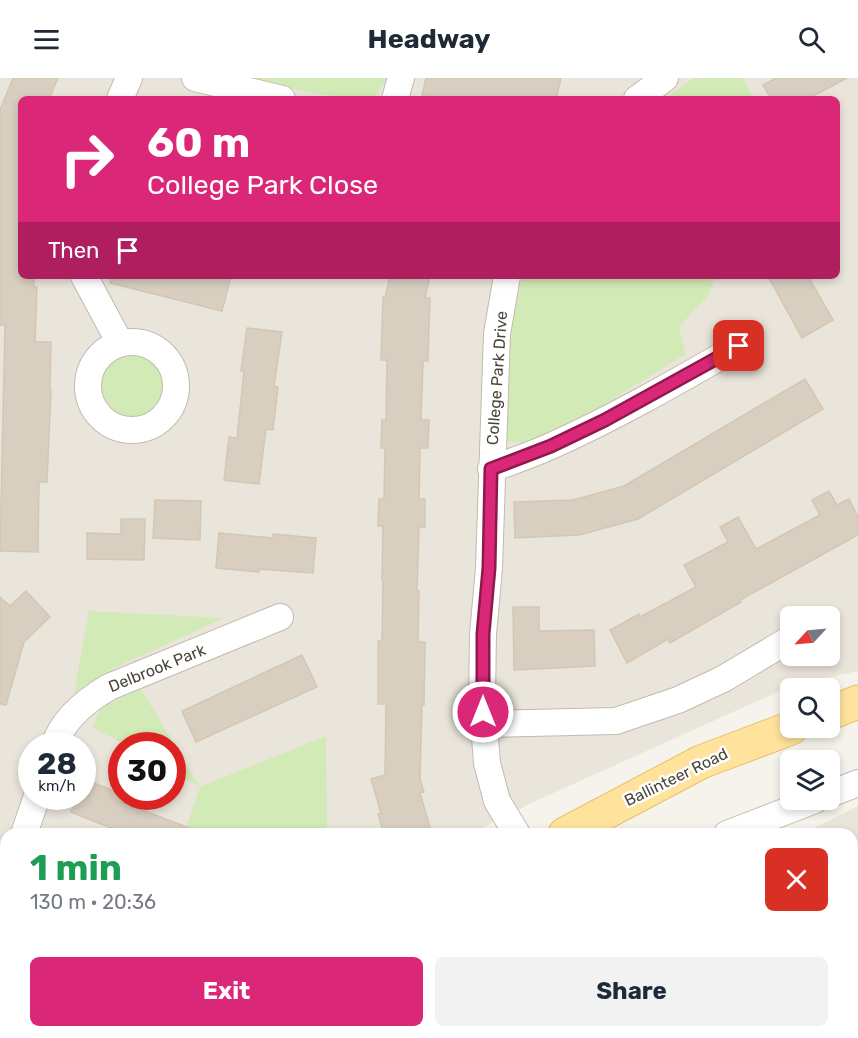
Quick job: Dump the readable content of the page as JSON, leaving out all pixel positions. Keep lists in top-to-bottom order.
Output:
{
  "streets": {
    "main road": ["Ballinteer Road"],
    "street": ["College Park Drive", "Delbrook Park"]
  },
  "north": "bottom left",
  "page": {
    "header": "Headway",
    "turn": ["60 m", "College Park Close"],
    "then": "Then",
    "speed": "28 km/h",
    "limit": "30",
    "heading": ["1 min", "130 m · 20:36"],
    "buttons": ["Exit", "Share"]
  }
}
